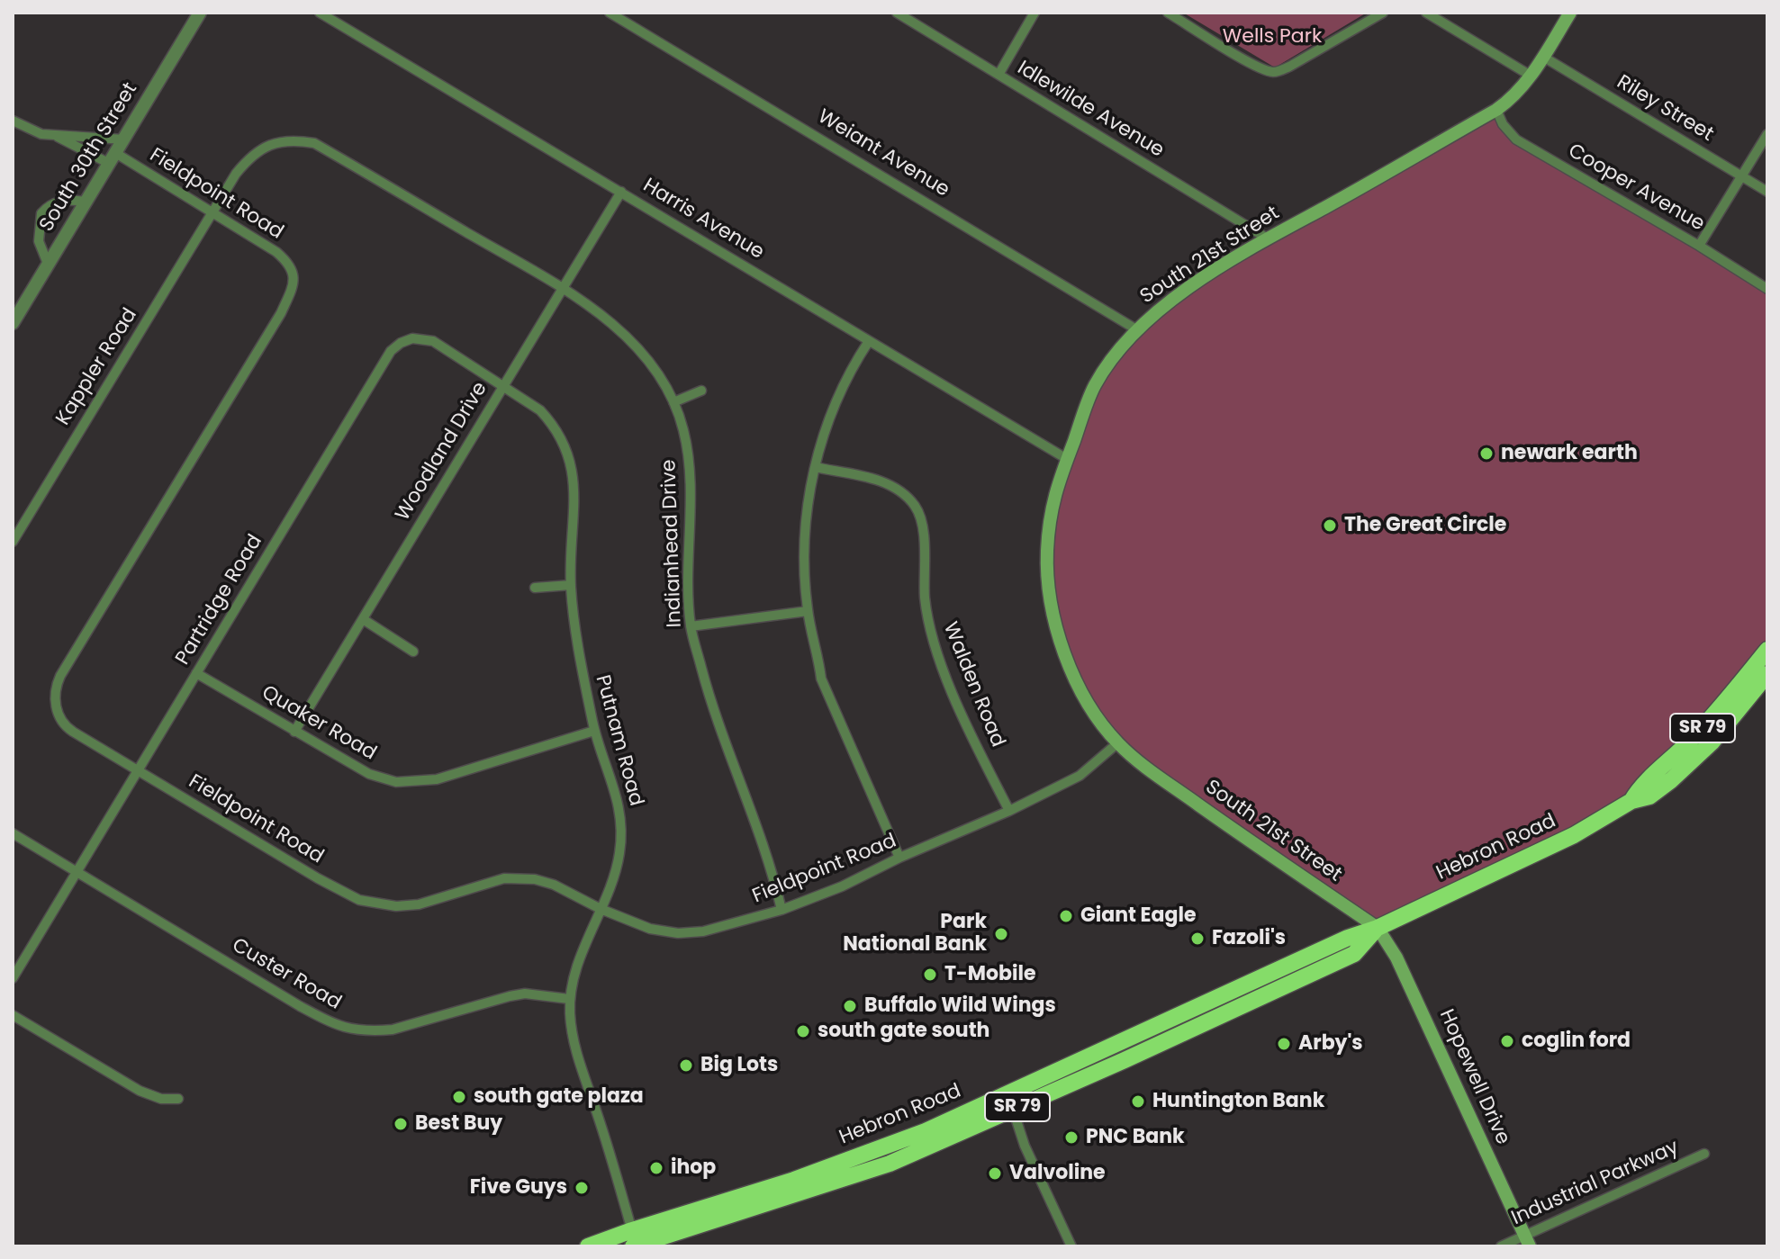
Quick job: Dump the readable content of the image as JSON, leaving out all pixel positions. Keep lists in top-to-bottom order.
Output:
{
  "streets": {
    "highway": ["SR 79", "Hebron Road"],
    "main road": ["South 21st Street", "Hopewell Drive"],
    "street": [
      "Riley Street",
      "Idlewilde Avenue",
      "Weiant Avenue",
      "South 30th Street",
      "Cooper Avenue",
      "Fieldpoint Road",
      "Harris Avenue",
      "Kappler Road",
      "Woodland Drive",
      "Indianhead Drive",
      "Partridge Road",
      "Walden Road",
      "Quaker Road",
      "Putnam Road",
      "Custer Road",
      "Industrial Parkway"
    ]
  },
  "crossings": [
    ["Riley Street", "South 21st Street"],
    ["Idlewilde Avenue", "South 21st Street"],
    ["Weiant Avenue", "South 21st Street"],
    ["South 30th Street", "Fieldpoint Road"],
    ["Cooper Avenue", "South 21st Street"],
    ["Fieldpoint Road", "South 21st Street"],
    ["Fieldpoint Road", "Kappler Road"],
    ["Fieldpoint Road", "Indianhead Drive"],
    ["Fieldpoint Road", "Partridge Road"],
    ["Fieldpoint Road", "Walden Road"],
    ["Fieldpoint Road", "Putnam Road"],
    ["Harris Avenue", "South 21st Street"],
    ["Harris Avenue", "Woodland Drive"],
    ["South 21st Street", "Hebron Road"],
    ["South 21st Street", "Hopewell Drive"],
    ["Kappler Road", "Indianhead Drive"],
    ["Woodland Drive", "Indianhead Drive"],
    ["Woodland Drive", "Partridge Road"],
    ["Woodland Drive", "Quaker Road"],
    ["Woodland Drive", "Putnam Road"],
    ["Partridge Road", "Quaker Road"],
    ["Partridge Road", "Putnam Road"],
    ["Partridge Road", "Custer Road"],
    ["Quaker Road", "Putnam Road"],
    ["Putnam Road", "Hebron Road"],
    ["Putnam Road", "Custer Road"],
    ["Hebron Road", "Hopewell Drive"],
    ["Hopewell Drive", "Industrial Parkway"]
  ],
  "parks": ["Wells Park"],
  "places": [
    "newark earth",
    "The Great Circle",
    "Giant Eagle",
    "Park National Bank",
    "Fazoli's",
    "T-Mobile",
    "Buffalo Wild Wings",
    "south gate south",
    "coglin ford",
    "Arby's",
    "Big Lots",
    "south gate plaza",
    "Huntington Bank",
    "Best Buy",
    "PNC Bank",
    "ihop",
    "Valvoline",
    "Five Guys"
  ]
}
